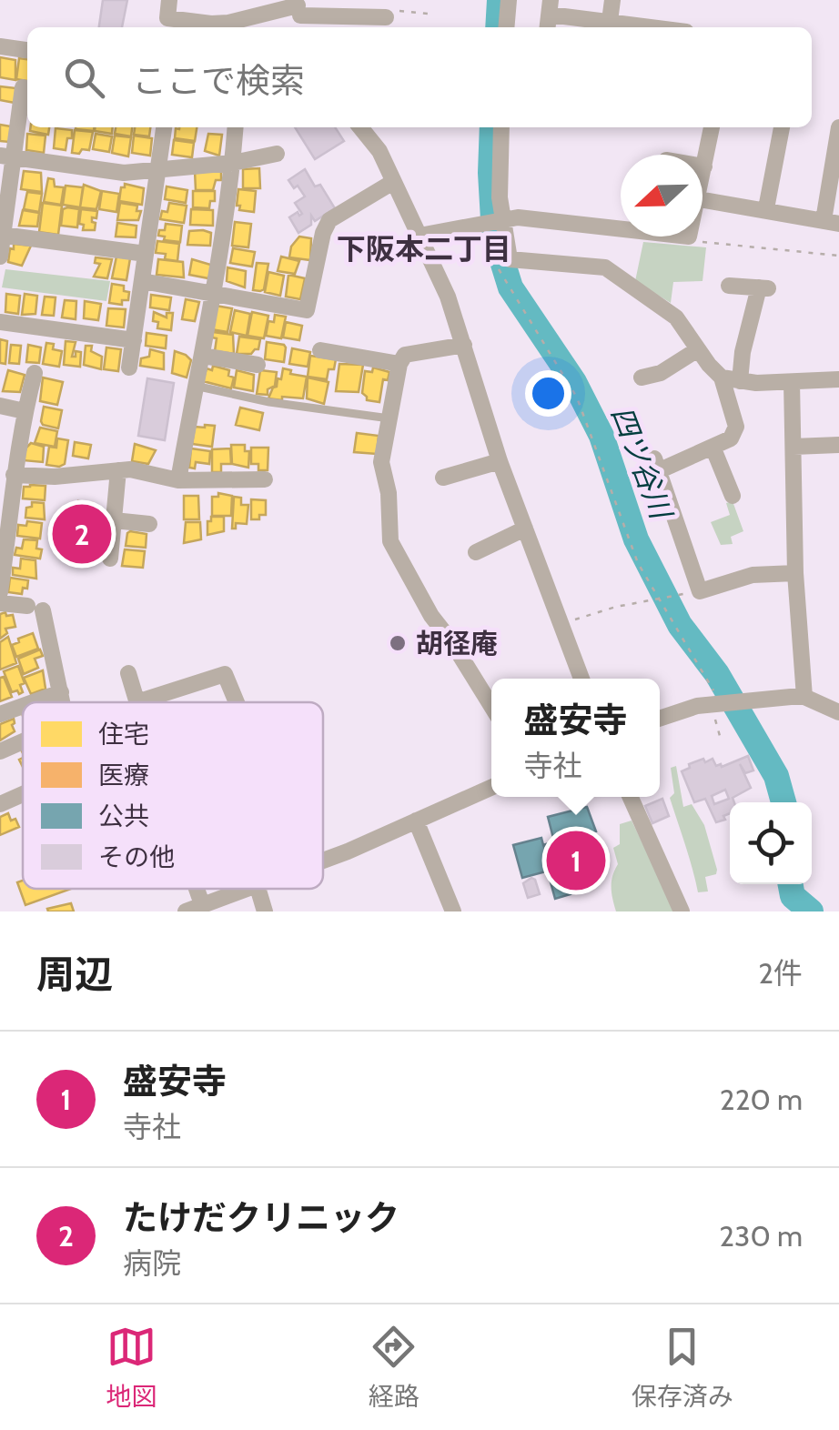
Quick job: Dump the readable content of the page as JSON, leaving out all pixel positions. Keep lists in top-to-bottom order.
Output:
{
  "districts": ["下阪本二丁目"],
  "water": ["四ツ谷川"],
  "places": ["胡径庵"],
  "legend": [
    "住宅",
    "医療",
    "公共",
    "その他"
  ],
  "north": "left",
  "page": {
    "search": "ここで検索",
    "pins": ["2", "1"],
    "popup": ["盛安寺", "寺社"],
    "heading": ["周辺", "2件"],
    "list": [
      {
        "mark": "1",
        "name": "盛安寺",
        "note": "寺社",
        "value": "220 m"
      },
      {
        "mark": "2",
        "name": "たけだクリニック",
        "note": "病院",
        "value": "230 m"
      }
    ],
    "nav": ["地図", "経路", "保存済み"]
  }
}
